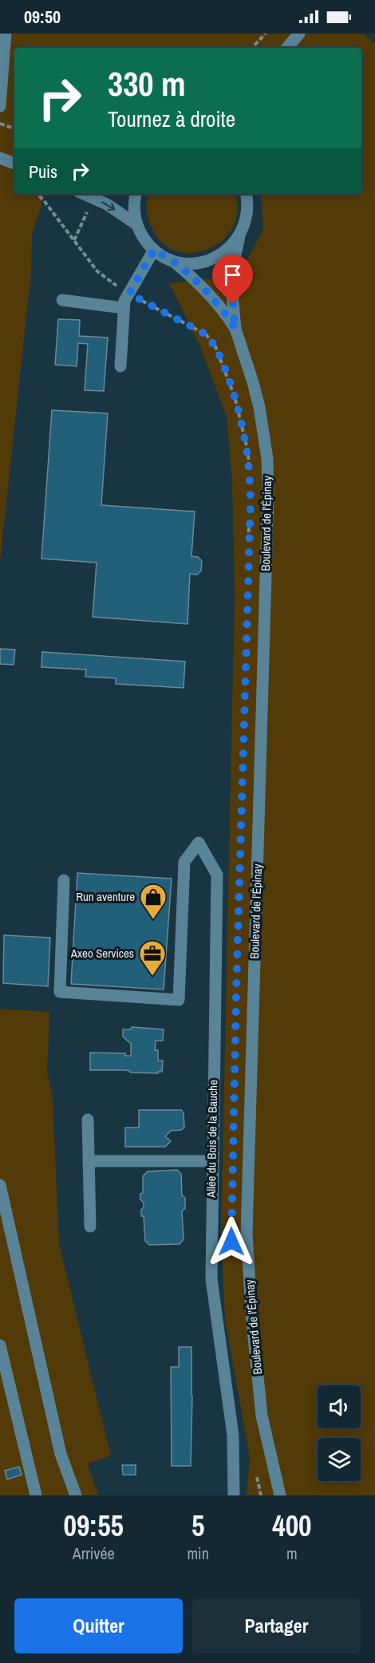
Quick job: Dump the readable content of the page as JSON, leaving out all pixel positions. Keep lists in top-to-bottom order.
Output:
{
  "streets": {
    "street": ["Boulevard de l'Épinay", "Allée du Bois de la Bauche"]
  },
  "places": {
    "shop": ["Run aventure"],
    "office": ["Axeo Services"]
  },
  "page": {
    "status": "09:50",
    "turn": ["330 m", "Tournez à droite"],
    "then": "Puis",
    "eta": [
      "09:55",
      "Arrivée",
      "5",
      "min",
      "400",
      "m"
    ],
    "buttons": ["Quitter", "Partager"]
  }
}
